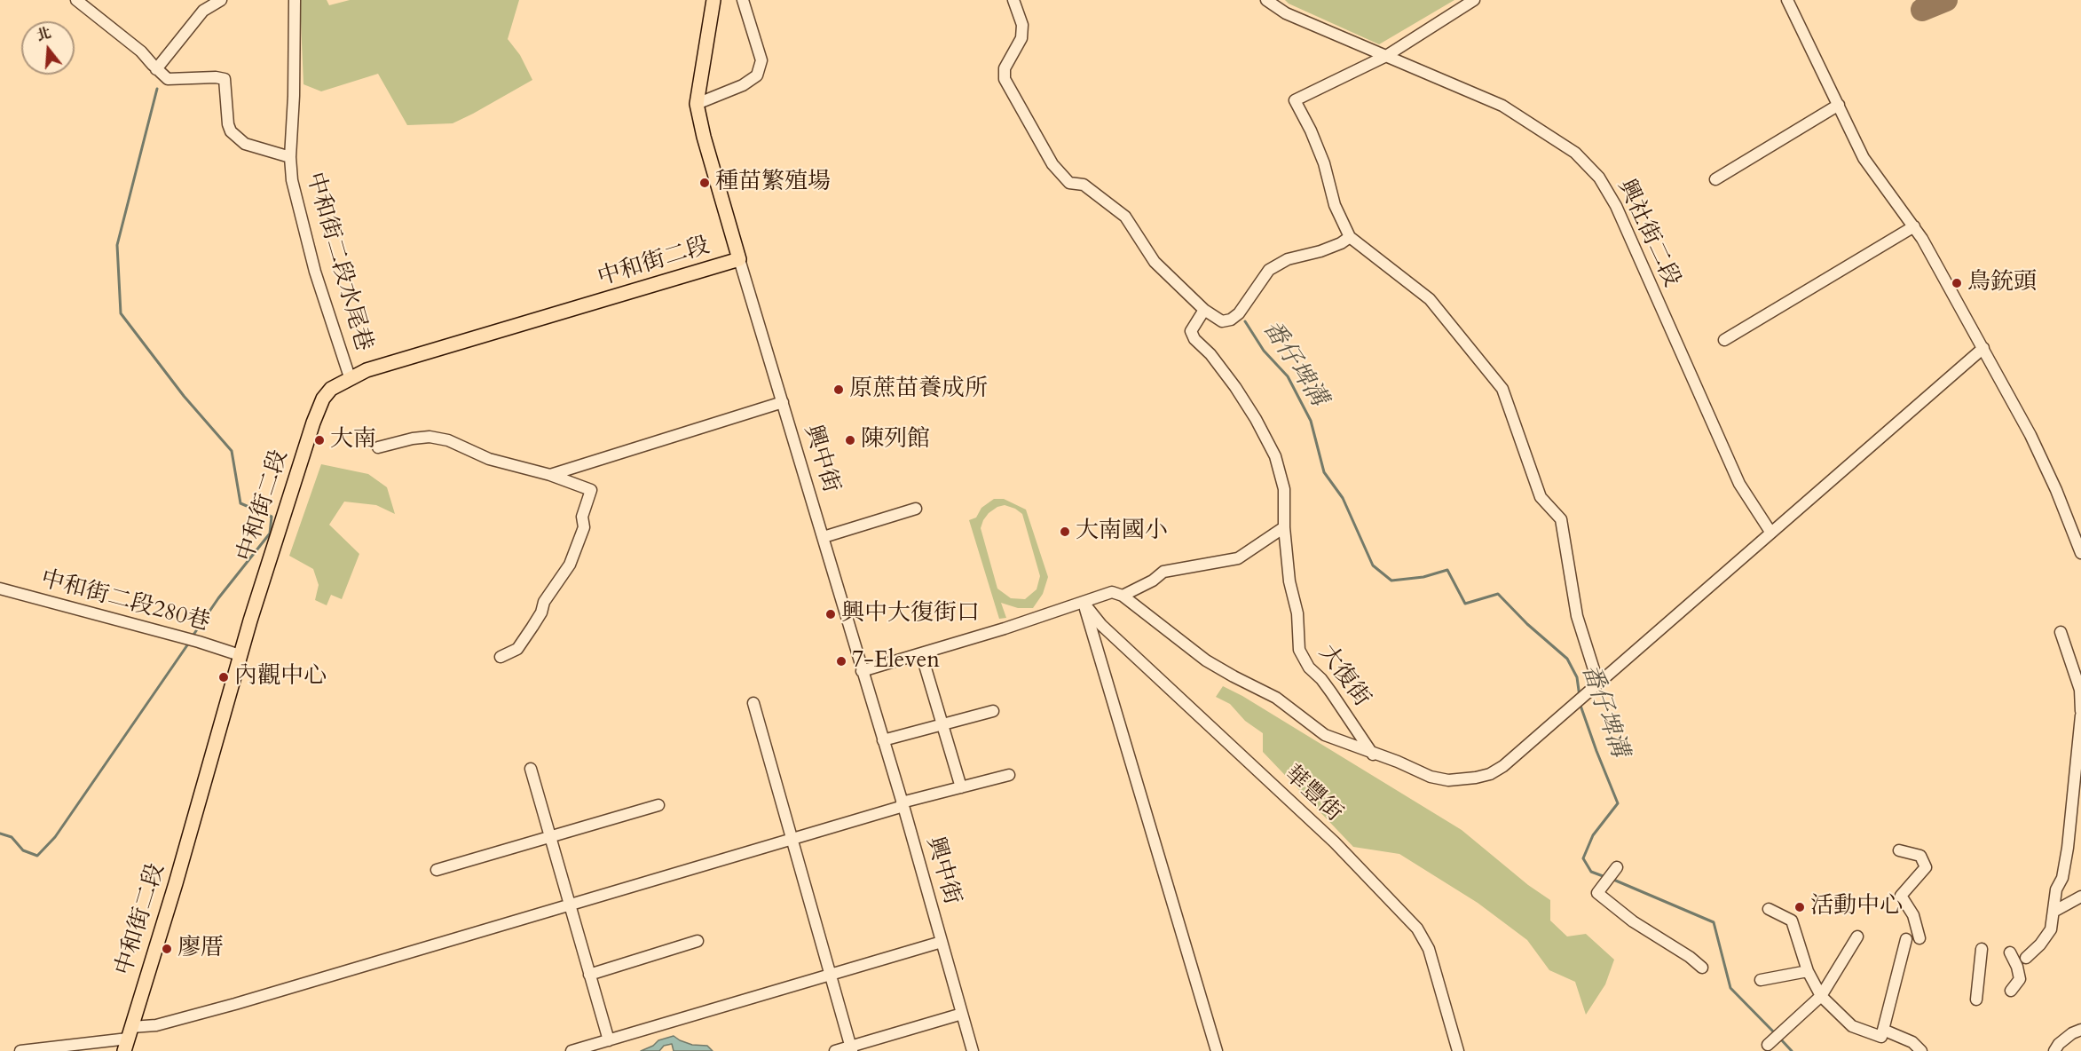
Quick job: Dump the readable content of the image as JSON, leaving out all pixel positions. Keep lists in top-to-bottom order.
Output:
{
  "streets": {
    "main road": ["中和街二段"],
    "street": [
      "興社街二段",
      "中和街二段水尾巷",
      "興中街",
      "中和街二段280巷",
      "大復街",
      "華豐街"
    ]
  },
  "crossings": [
    ["中和街二段水尾巷", "中和街二段"],
    ["中和街二段", "興中街"],
    ["中和街二段", "中和街二段280巷"]
  ],
  "water": ["番仔埤溝"],
  "places": [
    "種苗繁殖場",
    "鳥銃頭",
    "原蔗苗養成所",
    "大南",
    "陳列館",
    "大南國小",
    "興中大復街口",
    "7-Eleven",
    "內觀中心",
    "活動中心",
    "廖厝"
  ],
  "north": "top"
}
